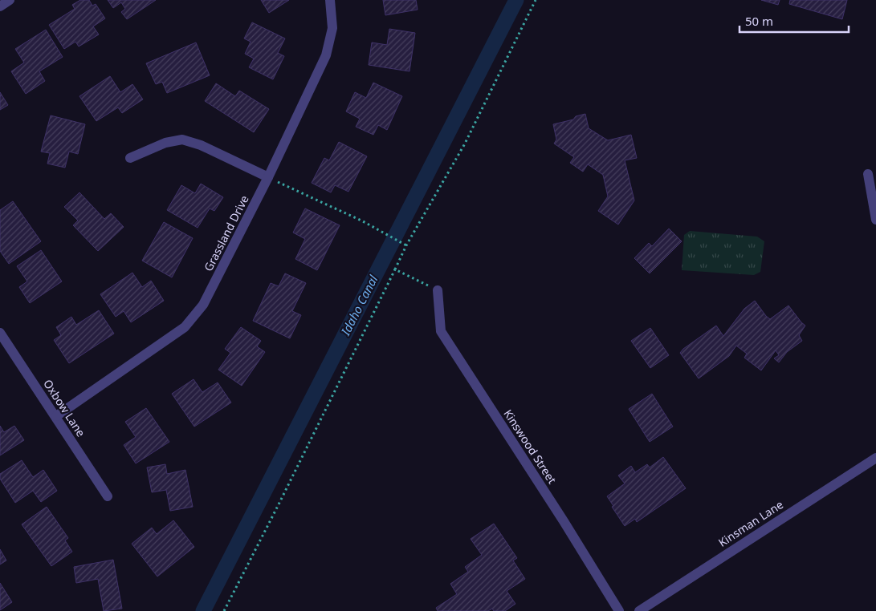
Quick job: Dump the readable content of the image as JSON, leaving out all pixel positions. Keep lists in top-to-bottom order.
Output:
{
  "streets": {
    "street": [
      "Grassland Drive",
      "Oxbow Lane",
      "Kinswood Street",
      "Kinsman Lane"
    ]
  },
  "crossings": [
    ["Grassland Drive", "Oxbow Lane"]
  ],
  "water": ["Idaho Canal"],
  "scale_bar": "50 m"
}
